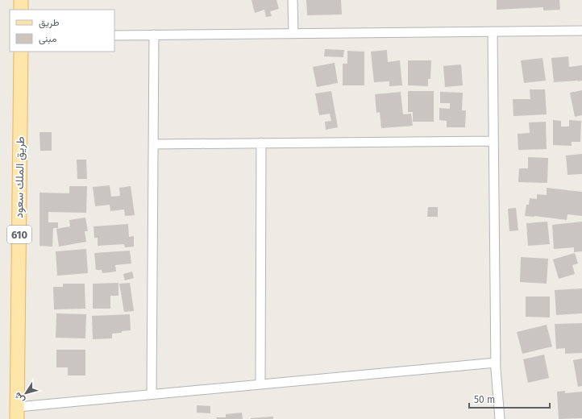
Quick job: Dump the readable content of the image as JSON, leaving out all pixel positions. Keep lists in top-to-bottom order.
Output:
{
  "streets": {
    "main road": ["طريق الملك سعود", "610"]
  },
  "legend": ["طريق", "مبنى"],
  "scale_bar": "50 m",
  "north": "bottom left"
}
